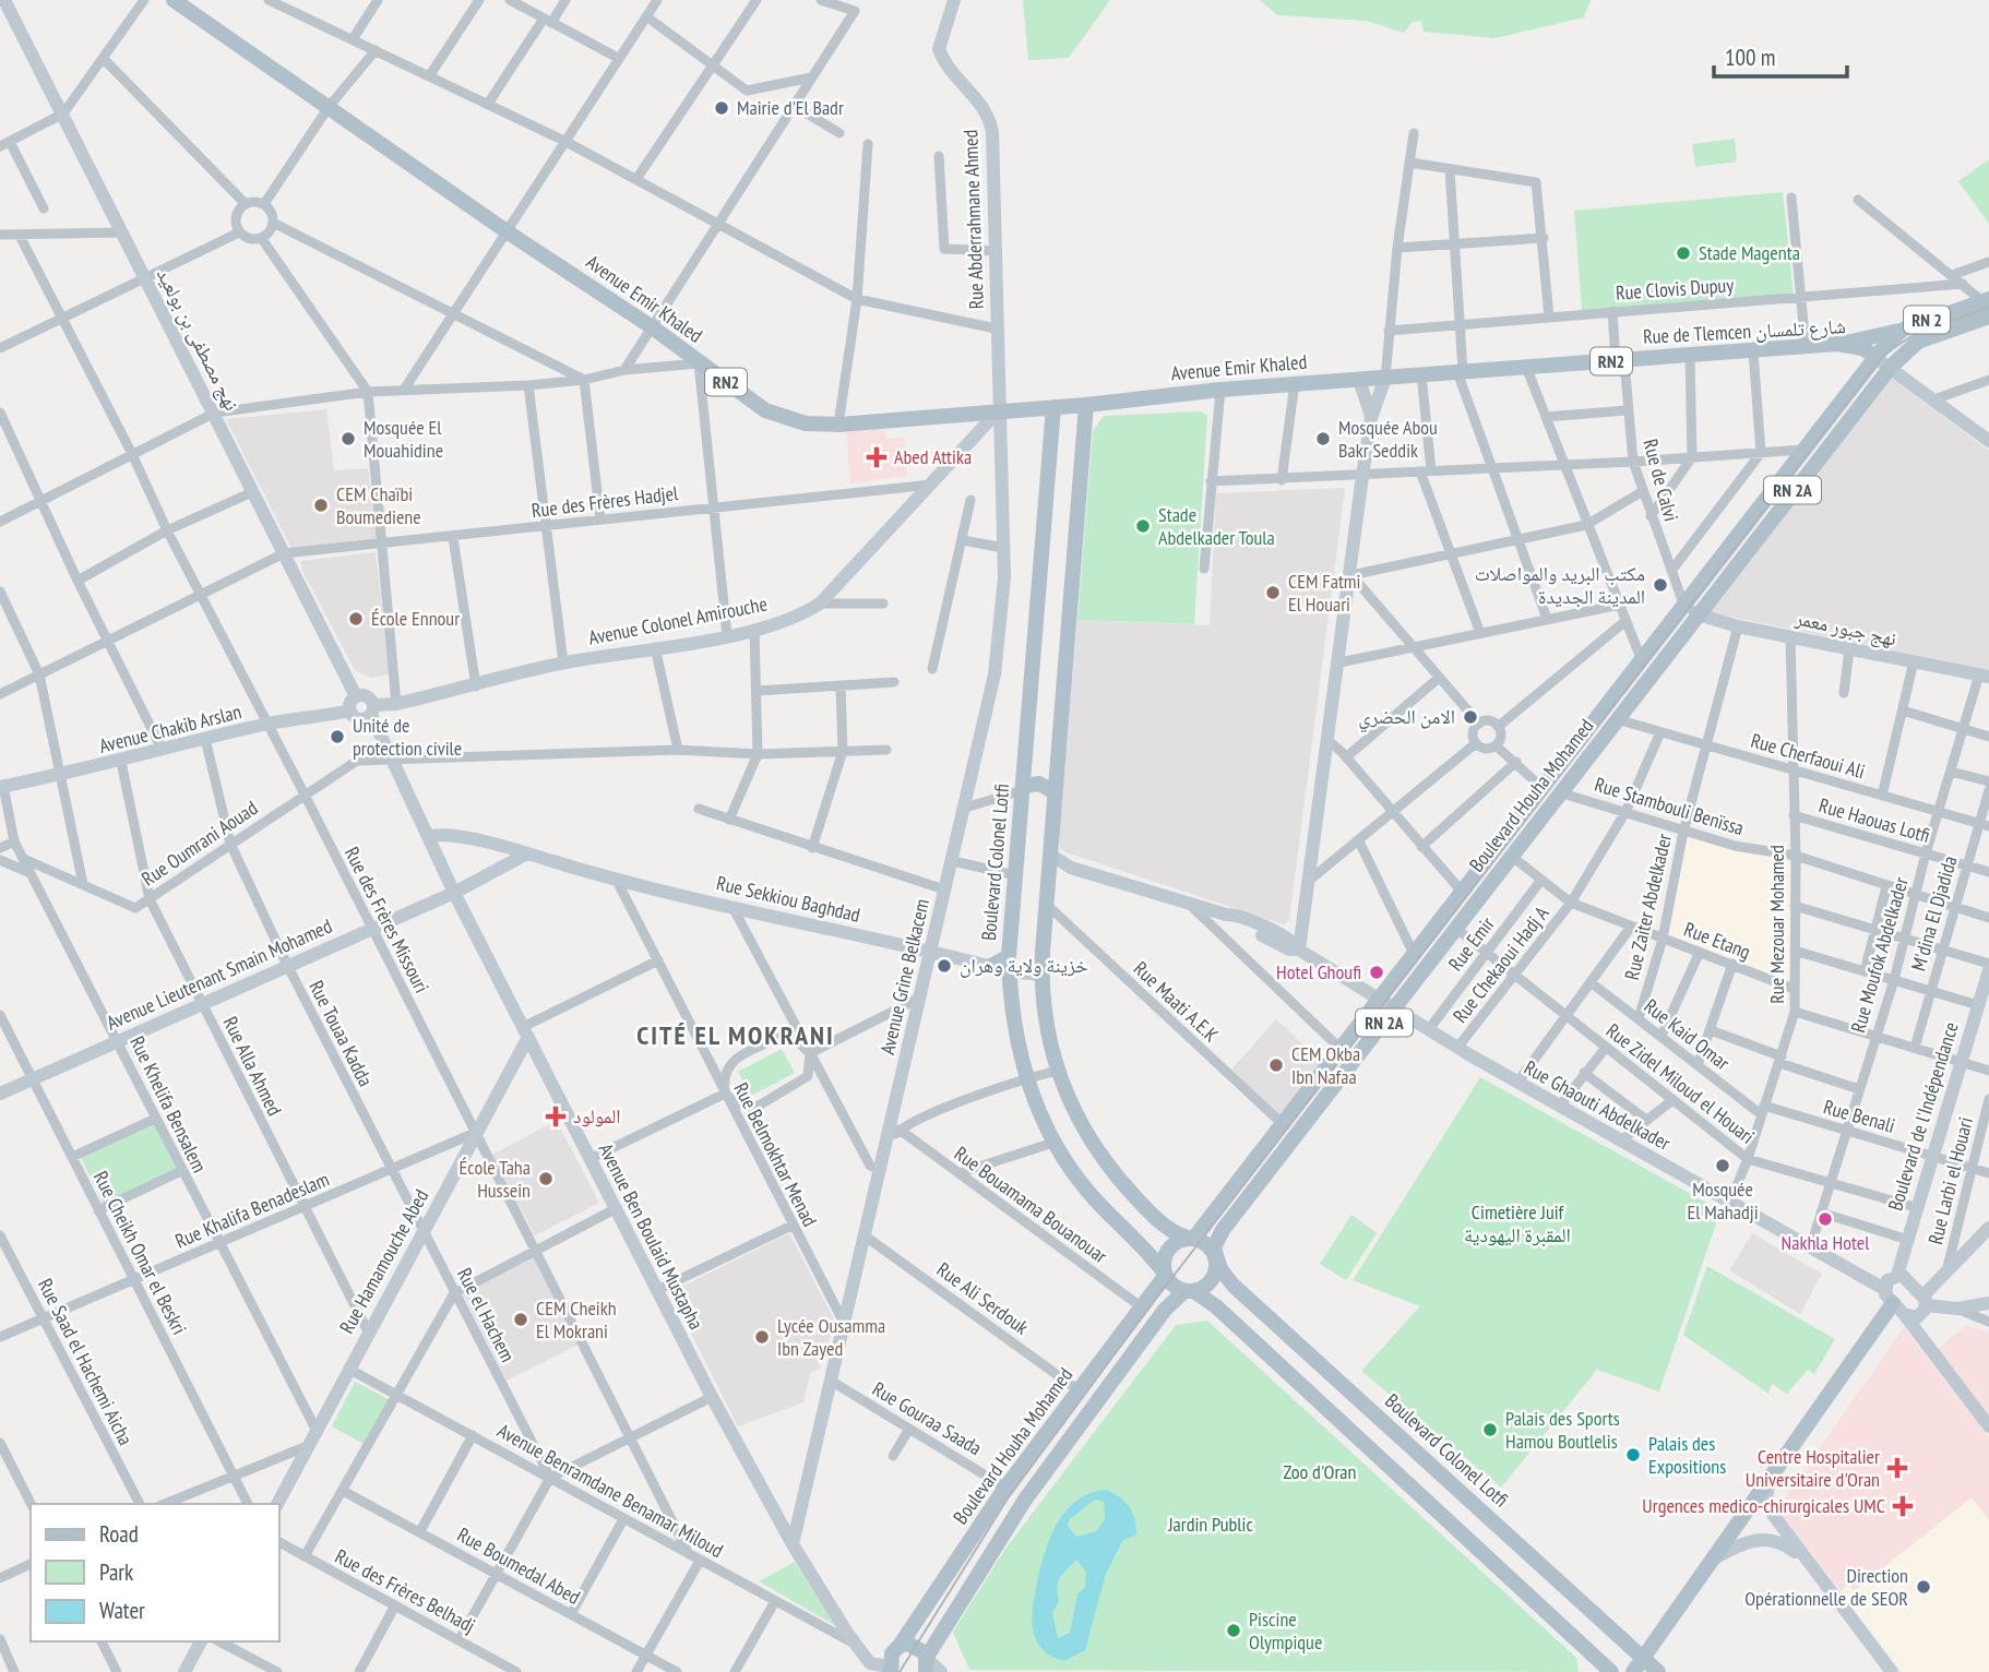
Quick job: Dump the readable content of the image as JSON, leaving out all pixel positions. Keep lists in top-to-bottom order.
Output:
{
  "streets": {
    "main road": [
      "Rue Abderrahmane Ahmed",
      "Avenue Emir Khaled",
      "RN 2",
      "Rue de Tlemcen شارع تلمسان",
      "نهج مصطفى بن بولعيد",
      "RN2",
      "RN 2A",
      "Avenue Colonel Amirouche",
      "نهج جبور معمر",
      "Avenue Chakib Arslan",
      "Boulevard Houha Mohamed",
      "Boulevard Colonel Lotfi",
      "Rue Sekkiou Baghdad",
      "Avenue Lieutenant Smain Mohamed",
      "Avenue Grine Belkacem",
      "Rue Ghaouti Abdelkader",
      "Boulevard de l'Indépendance",
      "Avenue Ben Boulaid Mustapha",
      "Rue Hamamouche Abed"
    ],
    "street": [
      "Rue Clovis Dupuy",
      "Rue de Calvi",
      "Rue des Frères Hadjel",
      "Rue Cherfaoui Ali",
      "Rue Stambouli Benïssa",
      "Rue Haouas Lotfi",
      "Rue Oumrani Aouad",
      "Rue Zaiter Abdelkader",
      "M'dina El Djadida",
      "Rue des Frères Missouri",
      "Rue Mezouar Mohamed",
      "Rue Etang",
      "Rue Emir",
      "Rue Moufok Abdelkader",
      "Rue Chekaoui Hadj A",
      "Rue Maati A.E.K",
      "Rue Touaa Kadda",
      "Rue Kaid Omar",
      "Rue Alla Ahmed",
      "Rue Zidel Miloud el Houari",
      "Rue Khelifa Bensalem",
      "Rue Benali",
      "Rue Belmokhtar Menad",
      "Rue Larbi el Houari",
      "Rue Bouamama Bouanouar",
      "Rue Khalifa Benadeslam",
      "Rue Cheikh Omar el Beskri",
      "Rue Ali Serdouk",
      "Rue el Hachem",
      "Rue Saad el Hachemi Aicha",
      "Rue Gouraa Saada",
      "Avenue Benramdane Benamar Miloud",
      "Rue Boumedal Abed",
      "Rue des Frères Belhadj"
    ]
  },
  "crossings": [
    ["Rue Abderrahmane Ahmed", "Avenue Emir Khaled"],
    ["Rue Abderrahmane Ahmed", "Avenue Colonel Amirouche"],
    ["Rue Abderrahmane Ahmed", "Avenue Grine Belkacem"],
    ["Rue Clovis Dupuy", "Rue de Calvi"],
    ["Avenue Emir Khaled", "Rue de Tlemcen شارع تلمسان"],
    ["Avenue Emir Khaled", "Avenue Colonel Amirouche"],
    ["Avenue Emir Khaled", "Boulevard Colonel Lotfi"],
    ["Avenue Emir Khaled", "Avenue Grine Belkacem"],
    ["RN 2", "Rue de Tlemcen شارع تلمسان"],
    ["RN 2", "Boulevard Houha Mohamed"],
    ["Rue de Tlemcen شارع تلمسان", "Rue de Calvi"],
    ["Rue de Tlemcen شارع تلمسان", "Boulevard Houha Mohamed"],
    ["نهج مصطفى بن بولعيد", "Rue des Frères Hadjel"],
    ["Rue de Calvi", "Boulevard Houha Mohamed"],
    ["Rue des Frères Hadjel", "Avenue Colonel Amirouche"],
    ["Avenue Colonel Amirouche", "Avenue Chakib Arslan"],
    ["Avenue Colonel Amirouche", "Avenue Grine Belkacem"],
    ["Avenue Colonel Amirouche", "Avenue Ben Boulaid Mustapha"],
    ["نهج جبور معمر", "Boulevard Houha Mohamed"],
    ["نهج جبور معمر", "Rue Zaiter Abdelkader"],
    ["نهج جبور معمر", "Rue Mezouar Mohamed"],
    ["نهج جبور معمر", "Rue Moufok Abdelkader"],
    ["Avenue Chakib Arslan", "Rue des Frères Missouri"],
    ["Avenue Chakib Arslan", "Rue Touaa Kadda"],
    ["Avenue Chakib Arslan", "Rue Alla Ahmed"],
    ["Avenue Chakib Arslan", "Rue Khelifa Bensalem"],
    ["Avenue Chakib Arslan", "Avenue Ben Boulaid Mustapha"],
    ["Rue Cherfaoui Ali", "Boulevard Houha Mohamed"],
    ["Rue Cherfaoui Ali", "Rue Zaiter Abdelkader"],
    ["Rue Cherfaoui Ali", "M'dina El Djadida"],
    ["Rue Cherfaoui Ali", "Rue Mezouar Mohamed"],
    ["Rue Cherfaoui Ali", "Rue Moufok Abdelkader"],
    ["Rue Cherfaoui Ali", "Rue Chekaoui Hadj A"],
    ["Boulevard Houha Mohamed", "Rue Stambouli Benïssa"],
    ["Boulevard Houha Mohamed", "Boulevard Colonel Lotfi"],
    ["Boulevard Houha Mohamed", "Rue Etang"],
    ["Boulevard Houha Mohamed", "Rue Maati A.E.K"],
    ["Boulevard Houha Mohamed", "Rue Zidel Miloud el Houari"],
    ["Boulevard Houha Mohamed", "Rue Ghaouti Abdelkader"],
    ["Boulevard Houha Mohamed", "Rue Bouamama Bouanouar"],
    ["Boulevard Houha Mohamed", "Rue Ali Serdouk"],
    ["Boulevard Houha Mohamed", "Rue Gouraa Saada"],
    ["Rue Stambouli Benïssa", "Rue Zaiter Abdelkader"],
    ["Rue Stambouli Benïssa", "M'dina El Djadida"],
    ["Rue Stambouli Benïssa", "Rue Mezouar Mohamed"],
    ["Rue Stambouli Benïssa", "Rue Moufok Abdelkader"],
    ["Rue Stambouli Benïssa", "Rue Chekaoui Hadj A"],
    ["Rue Haouas Lotfi", "M'dina El Djadida"],
    ["Rue Haouas Lotfi", "Rue Mezouar Mohamed"],
    ["Rue Haouas Lotfi", "Rue Moufok Abdelkader"],
    ["Rue Oumrani Aouad", "Rue des Frères Missouri"],
    ["Rue Oumrani Aouad", "Rue Touaa Kadda"],
    ["Rue Oumrani Aouad", "Rue Alla Ahmed"],
    ["Rue Oumrani Aouad", "Rue Khelifa Bensalem"],
    ["Rue Oumrani Aouad", "Avenue Ben Boulaid Mustapha"],
    ["Rue Sekkiou Baghdad", "Avenue Lieutenant Smain Mohamed"],
    ["Rue Sekkiou Baghdad", "Avenue Grine Belkacem"],
    ["Rue Sekkiou Baghdad", "Rue Belmokhtar Menad"],
    ["Rue Sekkiou Baghdad", "Avenue Ben Boulaid Mustapha"],
    ["Rue Zaiter Abdelkader", "Rue Etang"],
    ["Rue Zaiter Abdelkader", "Rue Kaid Omar"],
    ["Rue des Frères Missouri", "Avenue Lieutenant Smain Mohamed"],
    ["Rue des Frères Missouri", "Rue Khalifa Benadeslam"],
    ["Rue des Frères Missouri", "Rue Hamamouche Abed"],
    ["Rue des Frères Missouri", "Avenue Benramdane Benamar Miloud"],
    ["Rue Mezouar Mohamed", "Rue Etang"],
    ["Rue Mezouar Mohamed", "Rue Kaid Omar"],
    ["Rue Mezouar Mohamed", "Rue Zidel Miloud el Houari"],
    ["Rue Mezouar Mohamed", "Rue Ghaouti Abdelkader"],
    ["Rue Mezouar Mohamed", "Rue Benali"],
    ["Rue Etang", "Rue Emir"],
    ["Rue Etang", "Rue Chekaoui Hadj A"],
    ["Rue Emir", "Rue Zidel Miloud el Houari"],
    ["Rue Emir", "Rue Ghaouti Abdelkader"],
    ["Rue Moufok Abdelkader", "Rue Zidel Miloud el Houari"],
    ["Rue Moufok Abdelkader", "Rue Ghaouti Abdelkader"],
    ["Rue Moufok Abdelkader", "Rue Benali"],
    ["Rue Chekaoui Hadj A", "Rue Zidel Miloud el Houari"],
    ["Rue Chekaoui Hadj A", "Rue Ghaouti Abdelkader"],
    ["Avenue Lieutenant Smain Mohamed", "Rue Touaa Kadda"],
    ["Avenue Lieutenant Smain Mohamed", "Rue Alla Ahmed"],
    ["Avenue Lieutenant Smain Mohamed", "Rue Khelifa Bensalem"],
    ["Avenue Lieutenant Smain Mohamed", "Avenue Ben Boulaid Mustapha"],
    ["Avenue Lieutenant Smain Mohamed", "Rue Cheikh Omar el Beskri"],
    ["Avenue Grine Belkacem", "Rue Belmokhtar Menad"],
    ["Avenue Grine Belkacem", "Avenue Ben Boulaid Mustapha"],
    ["Avenue Grine Belkacem", "Rue Ali Serdouk"],
    ["Avenue Grine Belkacem", "Rue Gouraa Saada"],
    ["Rue Touaa Kadda", "Rue Khalifa Benadeslam"],
    ["Rue Touaa Kadda", "Rue el Hachem"],
    ["Rue Kaid Omar", "Rue Benali"],
    ["Rue Alla Ahmed", "Rue Khalifa Benadeslam"],
    ["Rue Alla Ahmed", "Rue Hamamouche Abed"],
    ["Rue Zidel Miloud el Houari", "Boulevard de l'Indépendance"],
    ["Rue Khelifa Bensalem", "Rue Khalifa Benadeslam"],
    ["Rue Khelifa Bensalem", "Rue Hamamouche Abed"],
    ["Rue Benali", "Boulevard de l'Indépendance"],
    ["Rue Benali", "Rue Larbi el Houari"],
    ["Rue Khalifa Benadeslam", "Rue Cheikh Omar el Beskri"],
    ["Rue Khalifa Benadeslam", "Rue Hamamouche Abed"],
    ["Rue Khalifa Benadeslam", "Rue el Hachem"],
    ["Rue Khalifa Benadeslam", "Rue Saad el Hachemi Aicha"],
    ["Avenue Ben Boulaid Mustapha", "Rue Hamamouche Abed"],
    ["Avenue Ben Boulaid Mustapha", "Avenue Benramdane Benamar Miloud"],
    ["Rue Hamamouche Abed", "Rue el Hachem"],
    ["Rue Hamamouche Abed", "Avenue Benramdane Benamar Miloud"],
    ["Rue el Hachem", "Avenue Benramdane Benamar Miloud"]
  ],
  "districts": ["CITÉ EL MOKRANI"],
  "parks": ["Cimetière Juif المقبرة اليهودية", "Zoo d'Oran", "Jardin Public"],
  "places": {
    "other": [
      "Mairie d'El Badr",
      "Stade Magenta",
      "Mosquée El Mouahidine",
      "Mosquée Abou Bakr Seddik",
      "CEM Chaïbi Boumediene",
      "Stade Abdelkader Toula",
      "مكتب البريد والمواصلات المدينة الجديدة",
      "CEM Fatmi El Houari",
      "École Ennour",
      "الامن الحضري",
      "Unité de protection civile",
      "خزينة ولاية وهران",
      "Hotel Ghoufi",
      "CEM Okba Ibn Nafaa",
      "Mosquée El Mahadji",
      "École Taha Hussein",
      "Nakhla Hotel",
      "CEM Cheikh El Mokrani",
      "Lycée Ousamma Ibn Zayed",
      "Palais des Sports Hamou Boutlelis",
      "Palais des Expositions",
      "Direction Opérationnelle de SEOR",
      "Piscine Olympique"
    ],
    "health": [
      "Abed Attika",
      "المولود",
      "Centre Hospitalier Universitaire d'Oran",
      "Urgences medico-chirurgicales UMC"
    ]
  },
  "legend": ["Road", "Park", "Water"],
  "scale_bar": "100 m"
}
